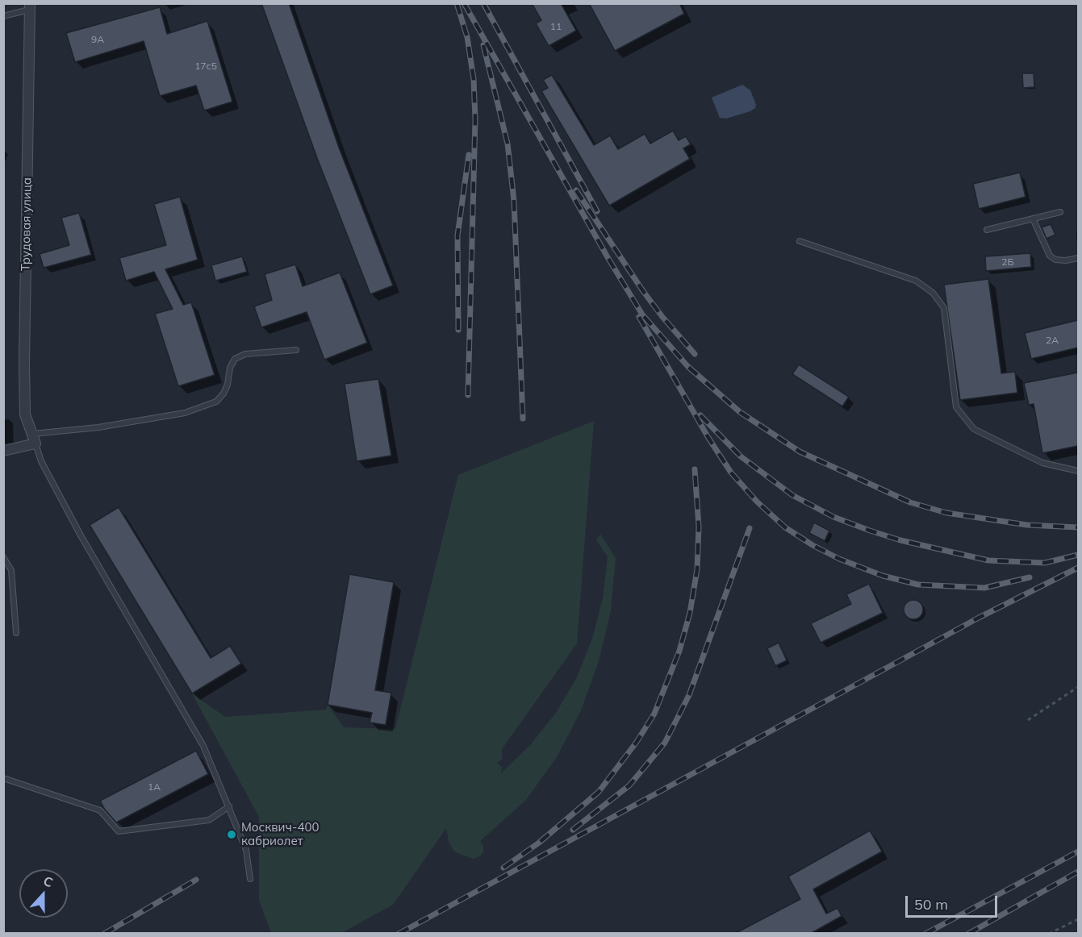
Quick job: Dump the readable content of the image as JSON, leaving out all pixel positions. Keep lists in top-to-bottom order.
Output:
{
  "streets": {
    "street": ["Трудовая улица"]
  },
  "places": ["Москвич-400 кабриолет"],
  "house_numbers": [
    "11",
    "9А",
    "17с5",
    "2Б",
    "2А",
    "1А"
  ],
  "scale_bar": "50 m",
  "north": "top"
}
